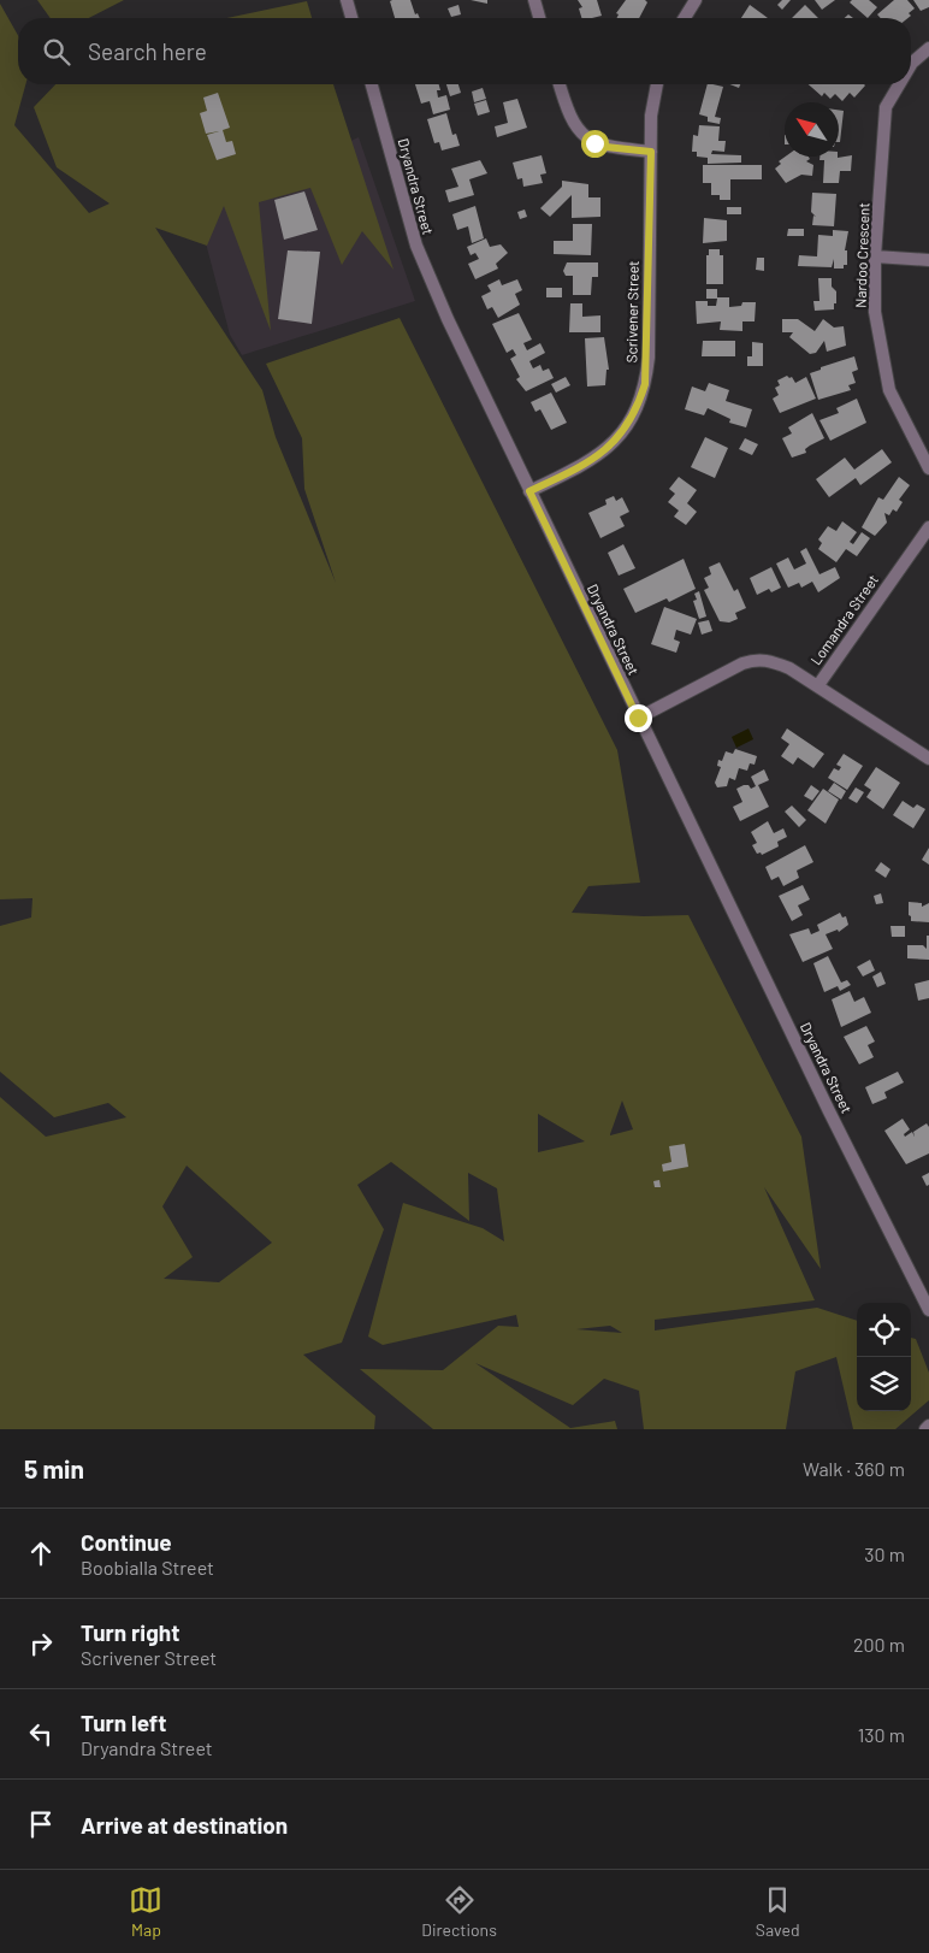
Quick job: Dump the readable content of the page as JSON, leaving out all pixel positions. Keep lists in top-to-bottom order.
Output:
{
  "streets": {
    "street": [
      "Dryandra Street",
      "Nardoo Crescent",
      "Scrivener Street",
      "Lomandra Street"
    ]
  },
  "crossings": [
    ["Dryandra Street", "Scrivener Street"],
    ["Dryandra Street", "Lomandra Street"]
  ],
  "north": "top left",
  "page": {
    "search": "Search here",
    "heading": ["5 min", "Walk · 360 m"],
    "list": [
      ["Continue", "Boobialla Street", "30 m"],
      ["Turn right", "Scrivener Street", "200 m"],
      ["Turn left", "Dryandra Street", "130 m"],
      "Arrive at destination"
    ],
    "nav": ["Map", "Directions", "Saved"]
  }
}
